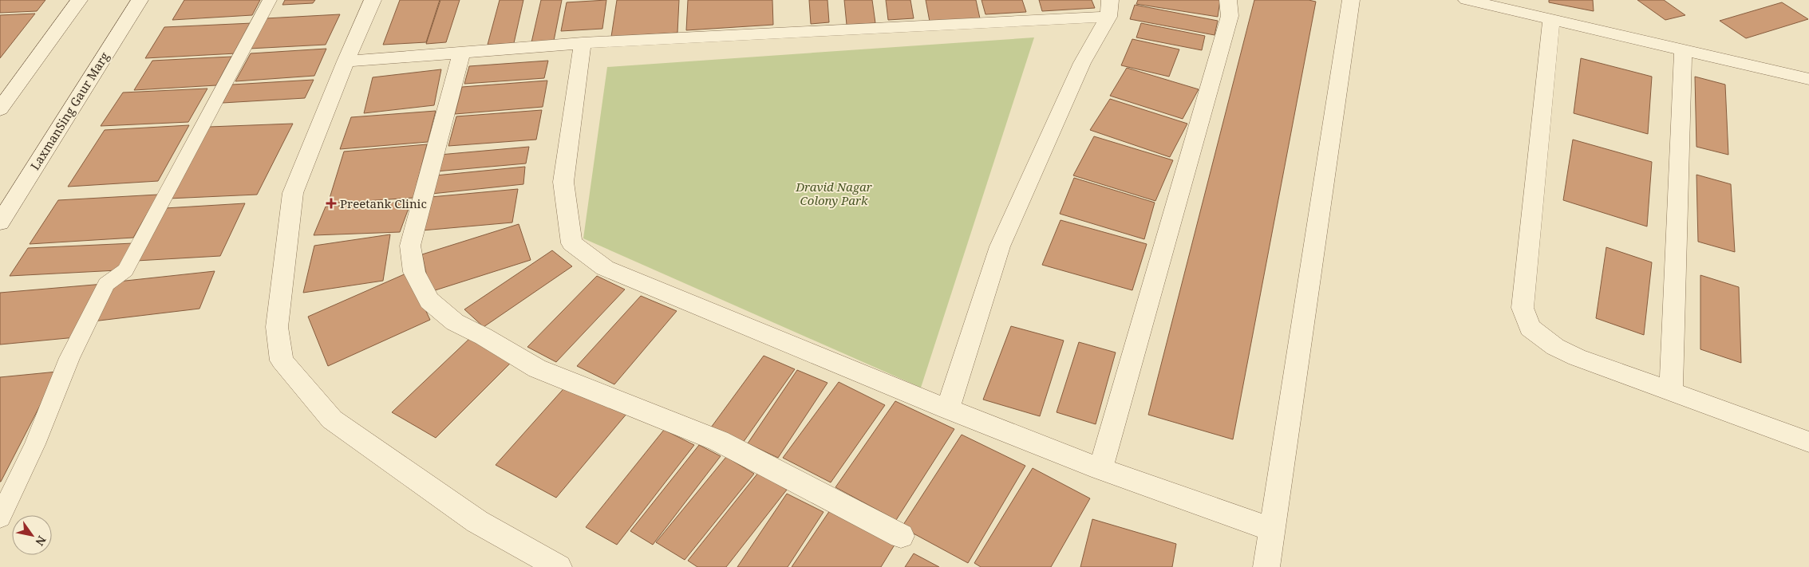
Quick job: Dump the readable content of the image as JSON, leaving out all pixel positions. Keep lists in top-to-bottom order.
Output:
{
  "streets": {
    "street": ["LaxmanSing Gaur Marg"]
  },
  "parks": ["Dravid Nagar Colony Park"],
  "places": {
    "health": ["Preetank Clinic"]
  },
  "north": "bottom right"
}
